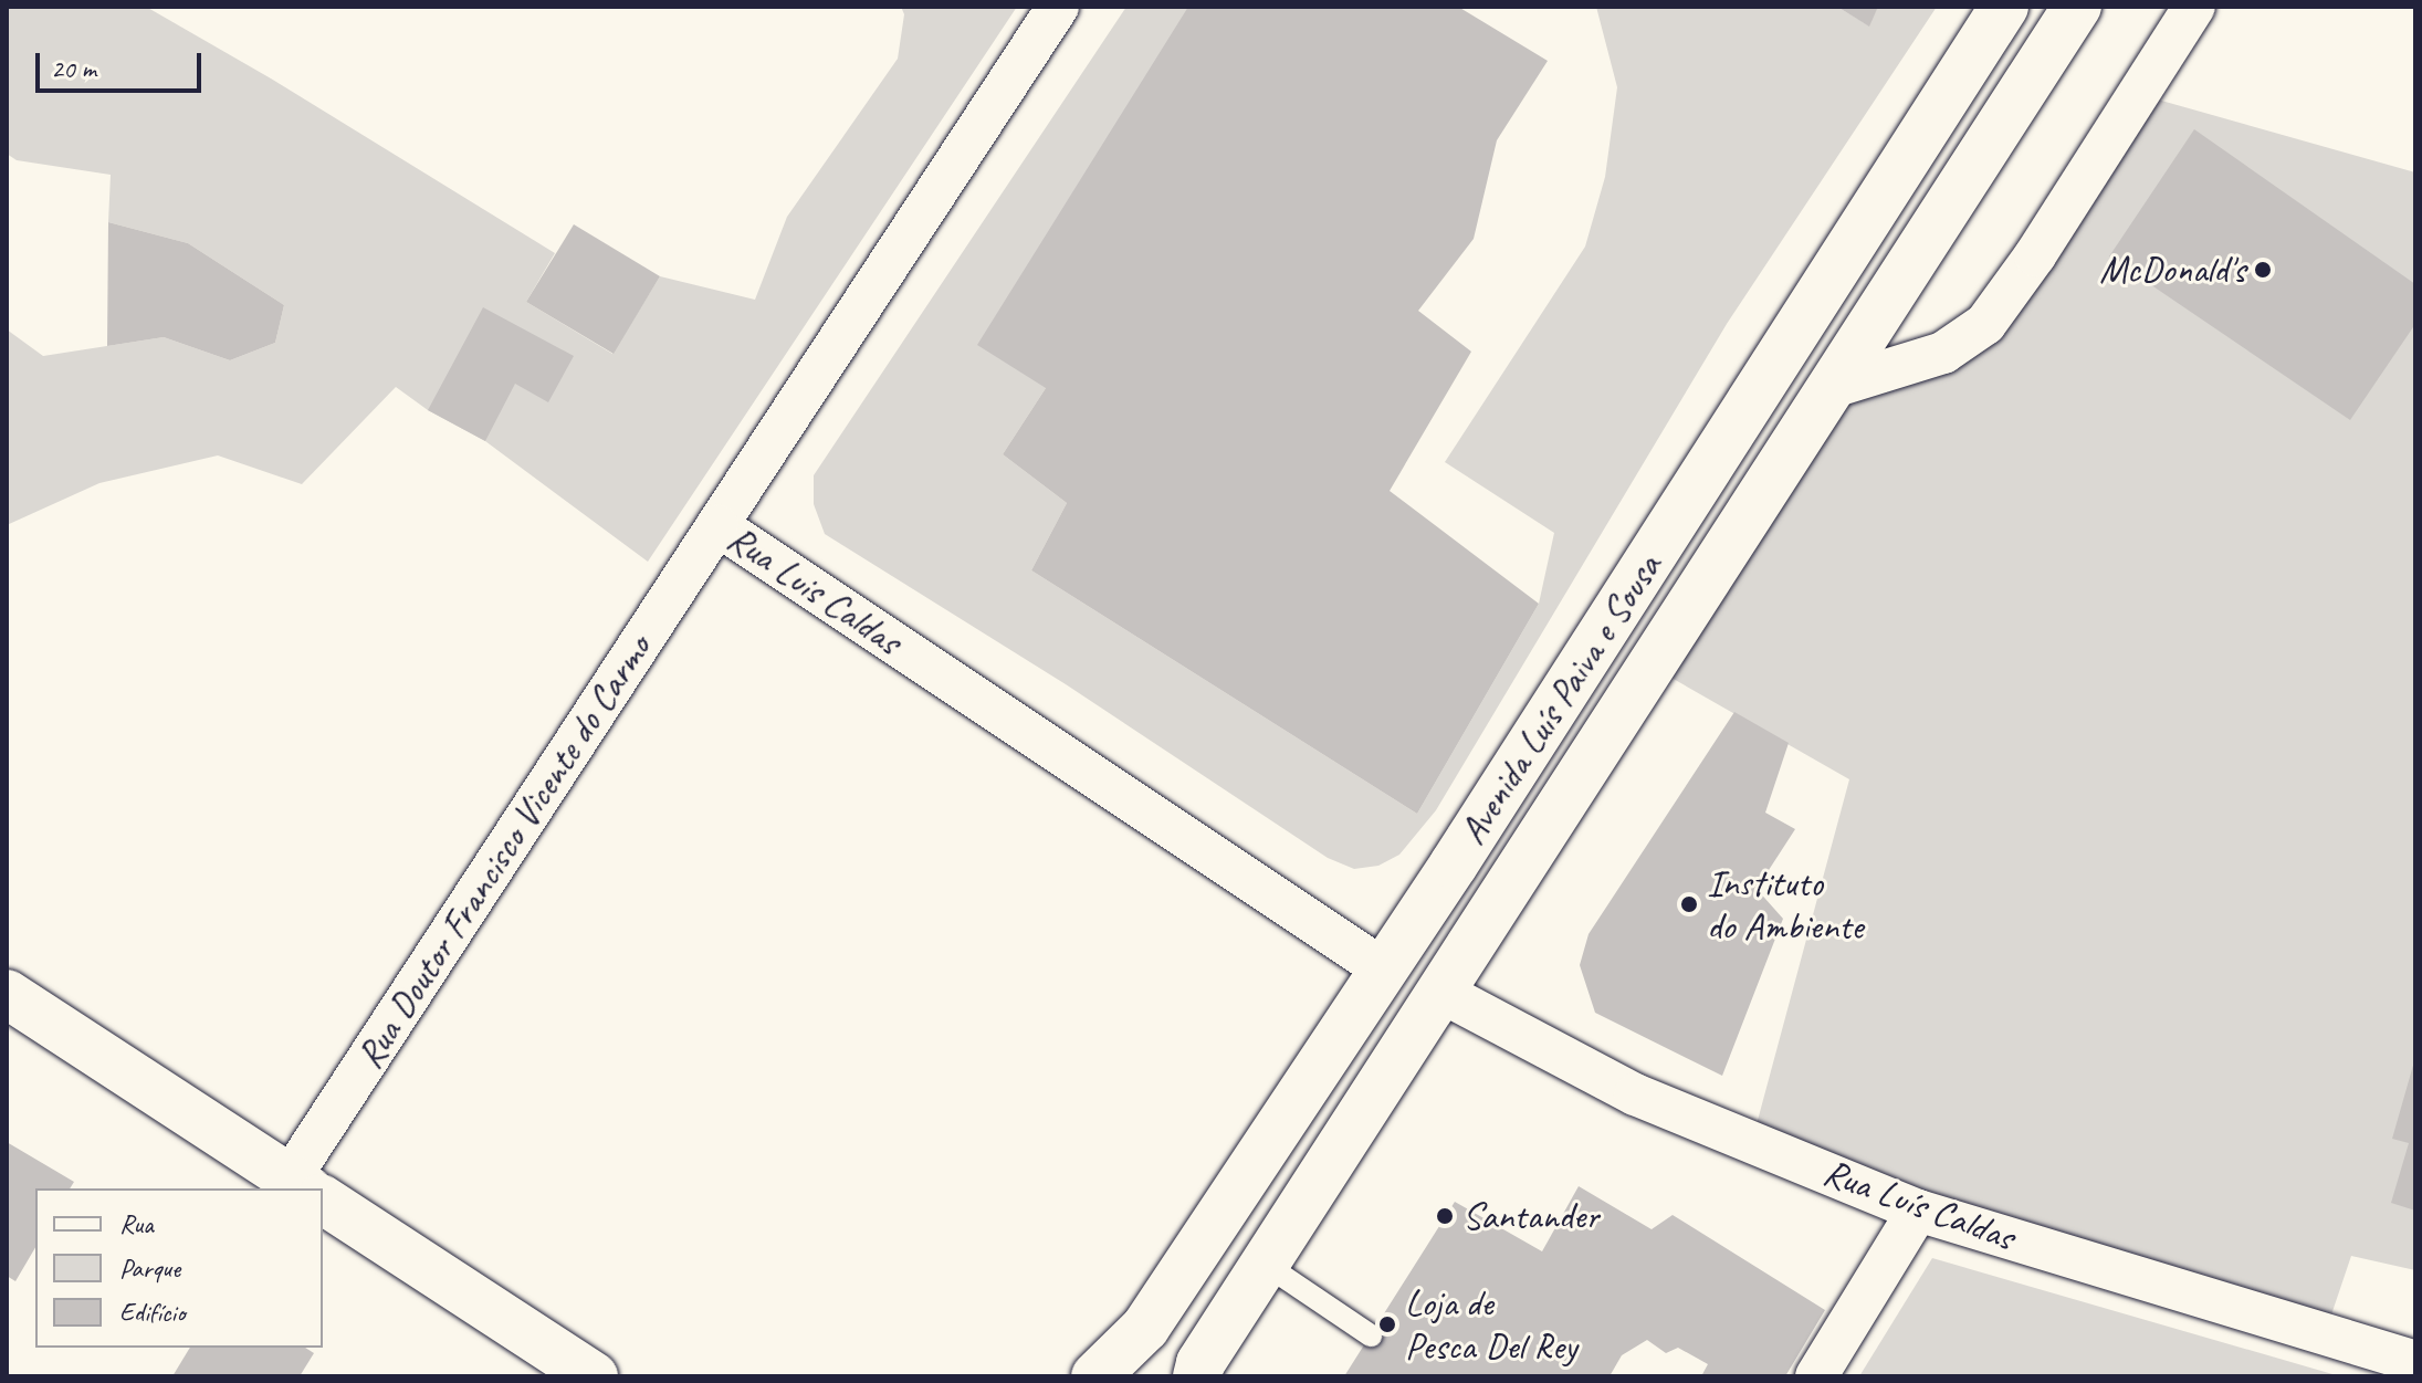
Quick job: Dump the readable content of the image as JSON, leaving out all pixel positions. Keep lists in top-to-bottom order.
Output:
{
  "streets": {
    "main road": ["Avenida Luís Paiva e Sousa"],
    "street": ["Rua Luis Caldas", "Rua Doutor Francisco Vicente do Carmo", "Rua Luís Caldas"]
  },
  "crossings": [
    ["Rua Luis Caldas", "Avenida Luís Paiva e Sousa"],
    ["Rua Luis Caldas", "Rua Doutor Francisco Vicente do Carmo"],
    ["Avenida Luís Paiva e Sousa", "Rua Luís Caldas"]
  ],
  "places": [
    "McDonald's",
    "Instituto do Ambiente",
    "Santander",
    "Loja de Pesca Del Rey"
  ],
  "legend": ["Rua", "Parque", "Edifício"],
  "scale_bar": "20 m"
}
